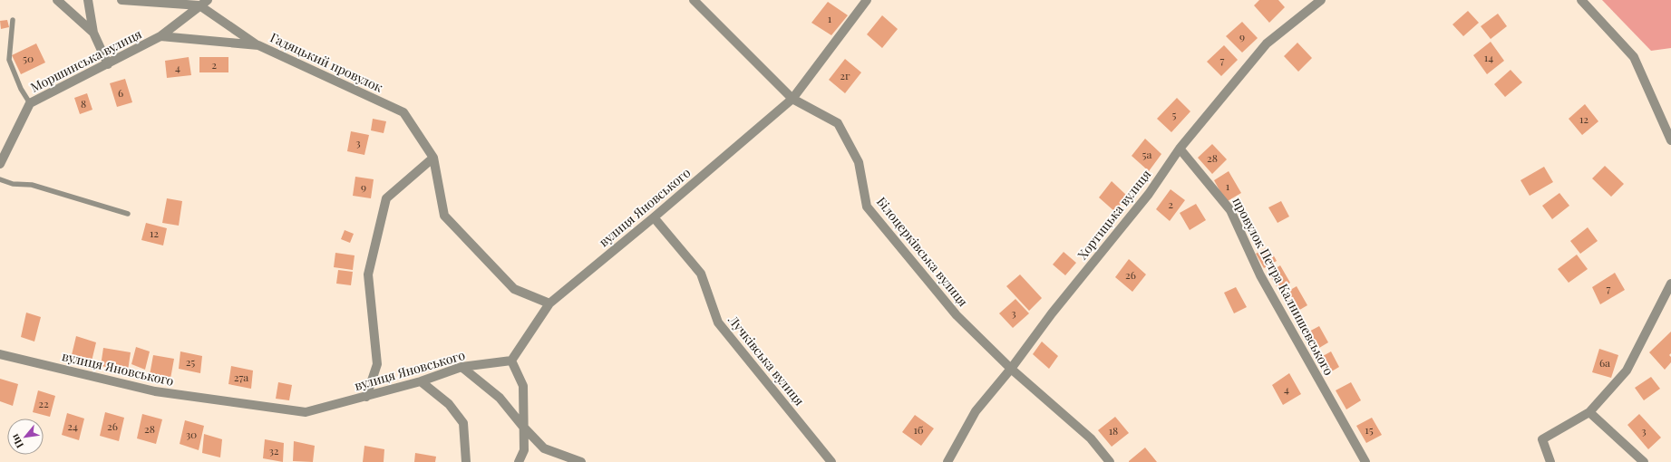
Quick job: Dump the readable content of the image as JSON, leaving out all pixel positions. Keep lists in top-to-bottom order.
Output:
{
  "streets": {
    "street": [
      "Моршинська вулиця",
      "Гадяцький провулок",
      "вулиця Яновського",
      "Хортицька вулиця",
      "Білоцерківська вулиця",
      "провулок Петра Калнишевського",
      "Лучківська вулиця"
    ]
  },
  "crossings": [
    ["Моршинська вулиця", "Гадяцький провулок"],
    ["Гадяцький провулок", "вулиця Яновського"],
    ["вулиця Яновського", "Білоцерківська вулиця"],
    ["вулиця Яновського", "Лучківська вулиця"],
    ["Хортицька вулиця", "Білоцерківська вулиця"],
    ["Хортицька вулиця", "провулок Петра Калнишевського"]
  ],
  "house_numbers": [
    "1",
    "9",
    "14",
    "50",
    "7",
    "2",
    "4",
    "2г",
    "6",
    "8",
    "5",
    "12",
    "3",
    "5а",
    "28",
    "1",
    "9",
    "2",
    "12",
    "26",
    "7",
    "3",
    "25",
    "6а",
    "27а",
    "4",
    "22",
    "24",
    "26",
    "28",
    "1б",
    "15",
    "18",
    "3",
    "30",
    "32"
  ],
  "north": "bottom left"
}
